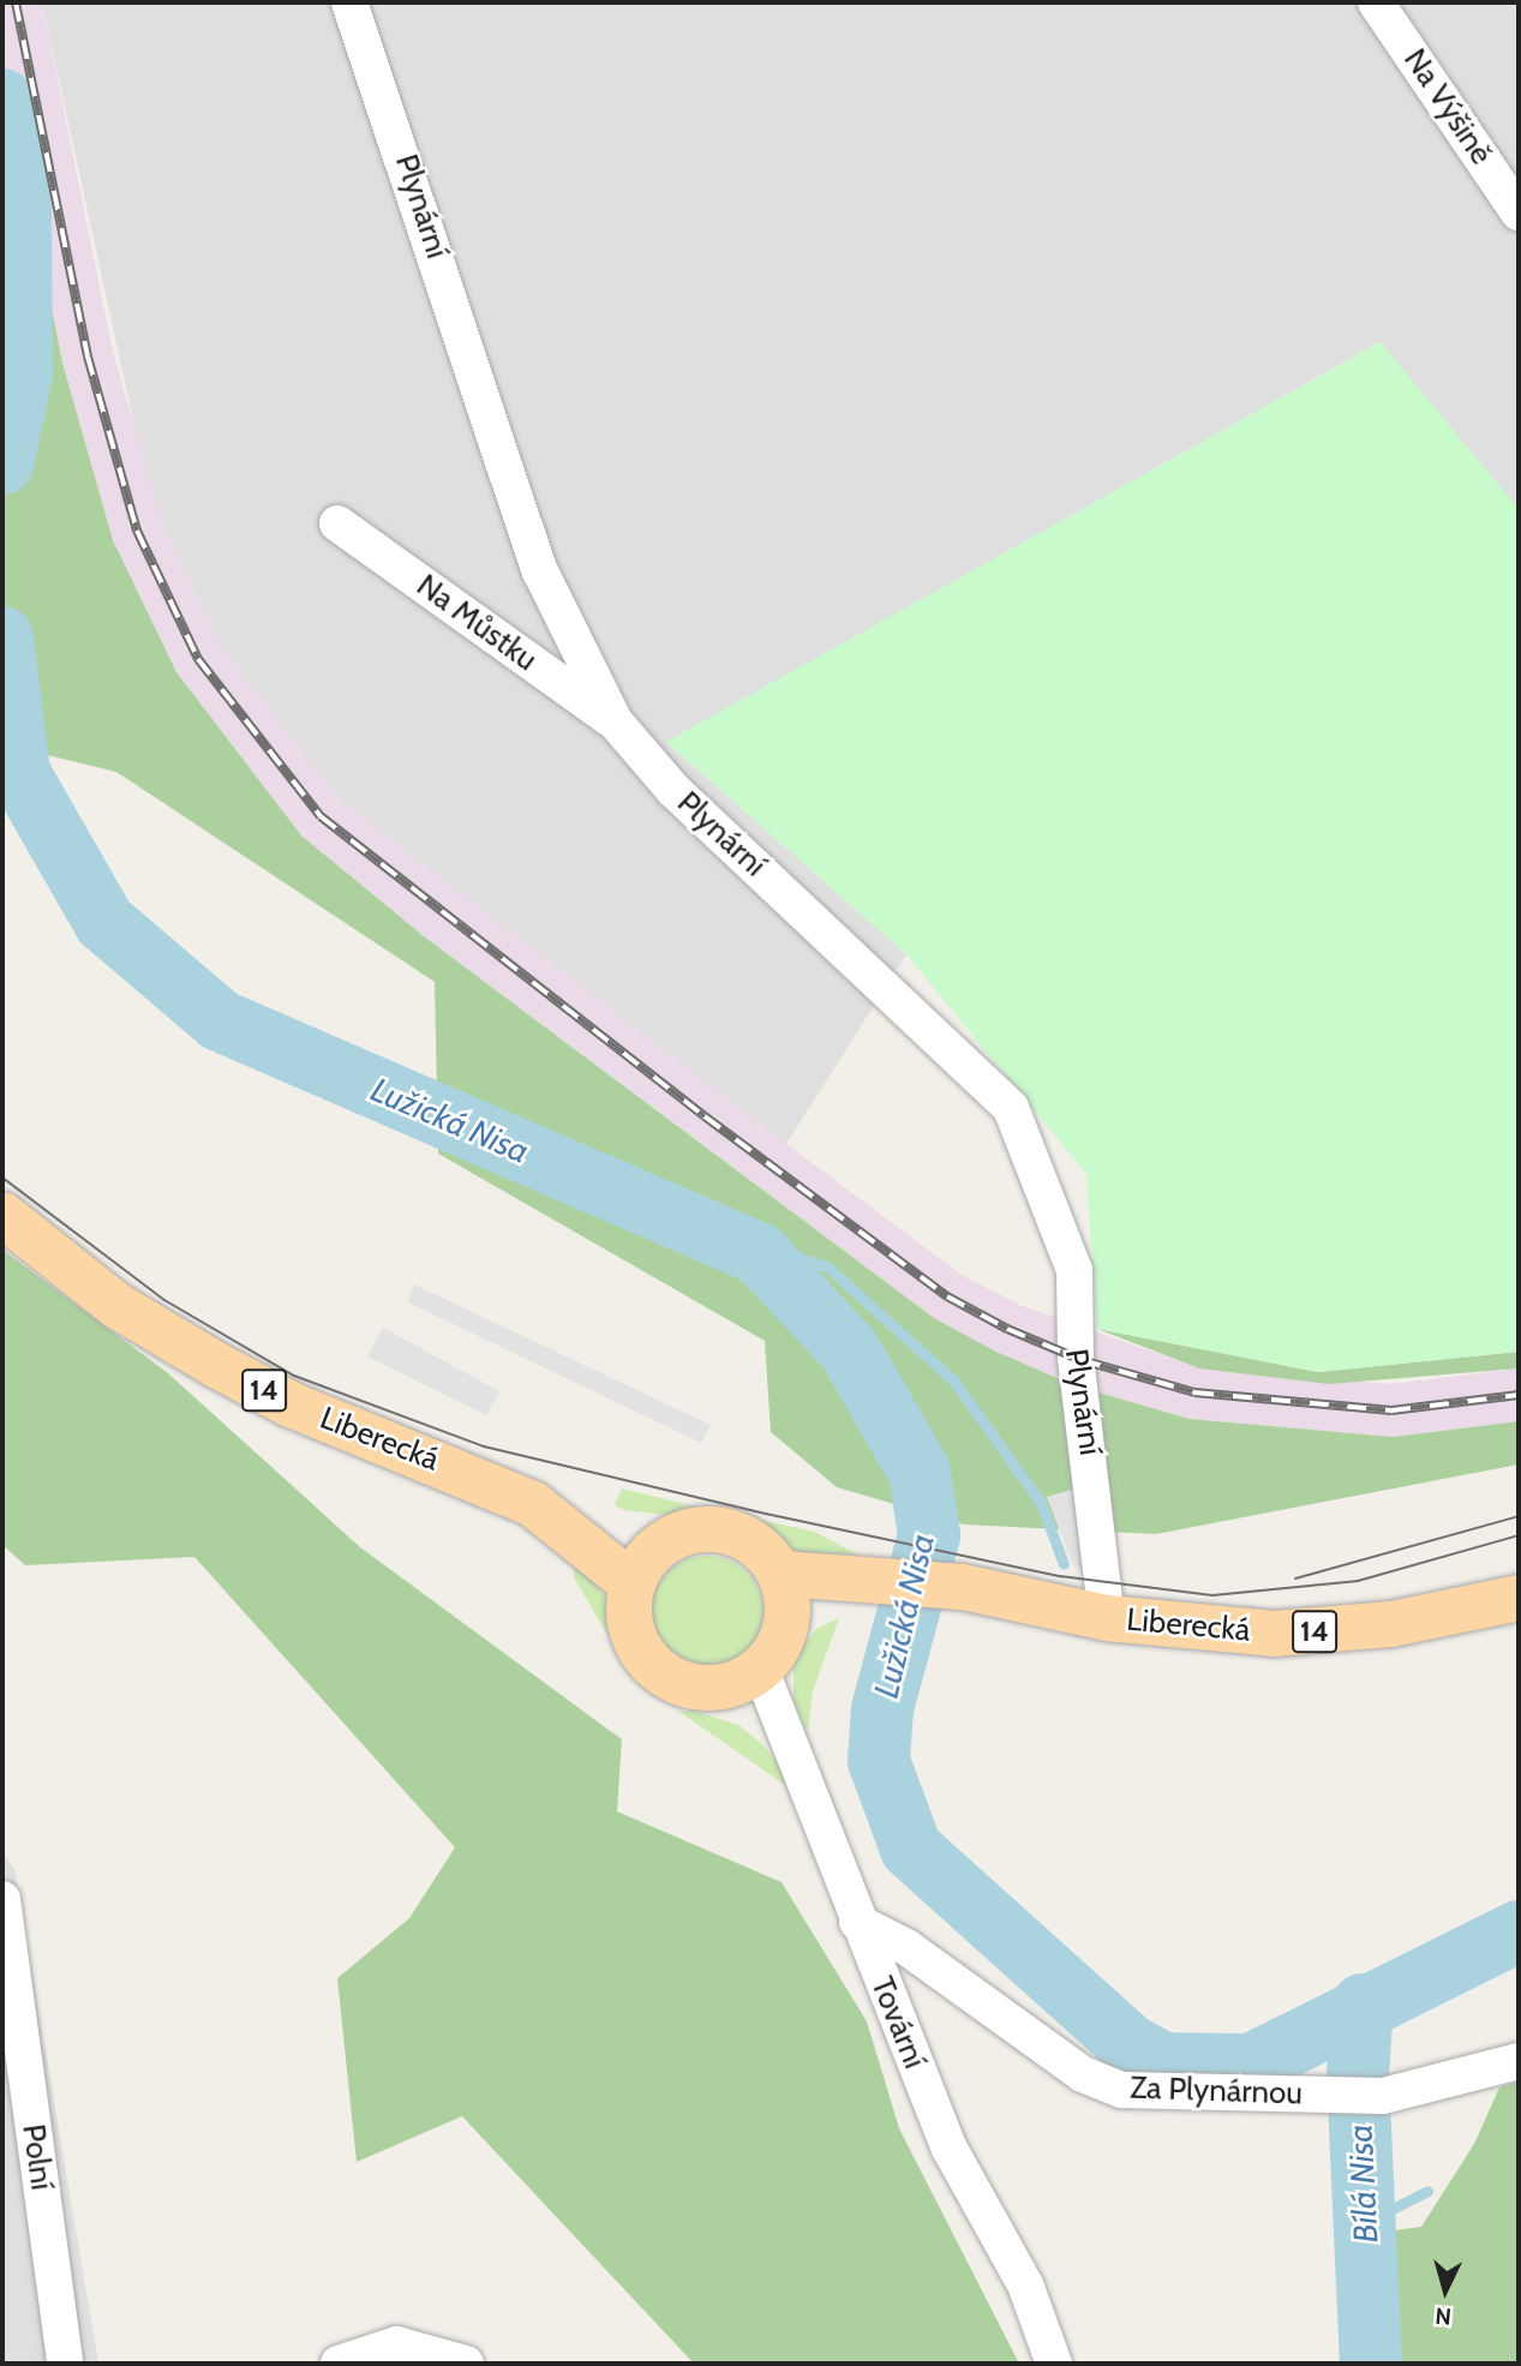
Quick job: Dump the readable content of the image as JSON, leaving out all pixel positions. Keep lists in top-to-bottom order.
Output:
{
  "streets": {
    "main road": ["14", "Liberecká"],
    "street": [
      "Na Výšině",
      "Plynární",
      "Na Můstku",
      "Tovární",
      "Za Plynárnou",
      "Polní"
    ]
  },
  "crossings": [
    ["Plynární", "Na Můstku"],
    ["Plynární", "Liberecká"],
    ["Liberecká", "Tovární"],
    ["Tovární", "Za Plynárnou"]
  ],
  "water": ["Lužická Nisa", "Bílá Nisa"],
  "north": "bottom"
}
